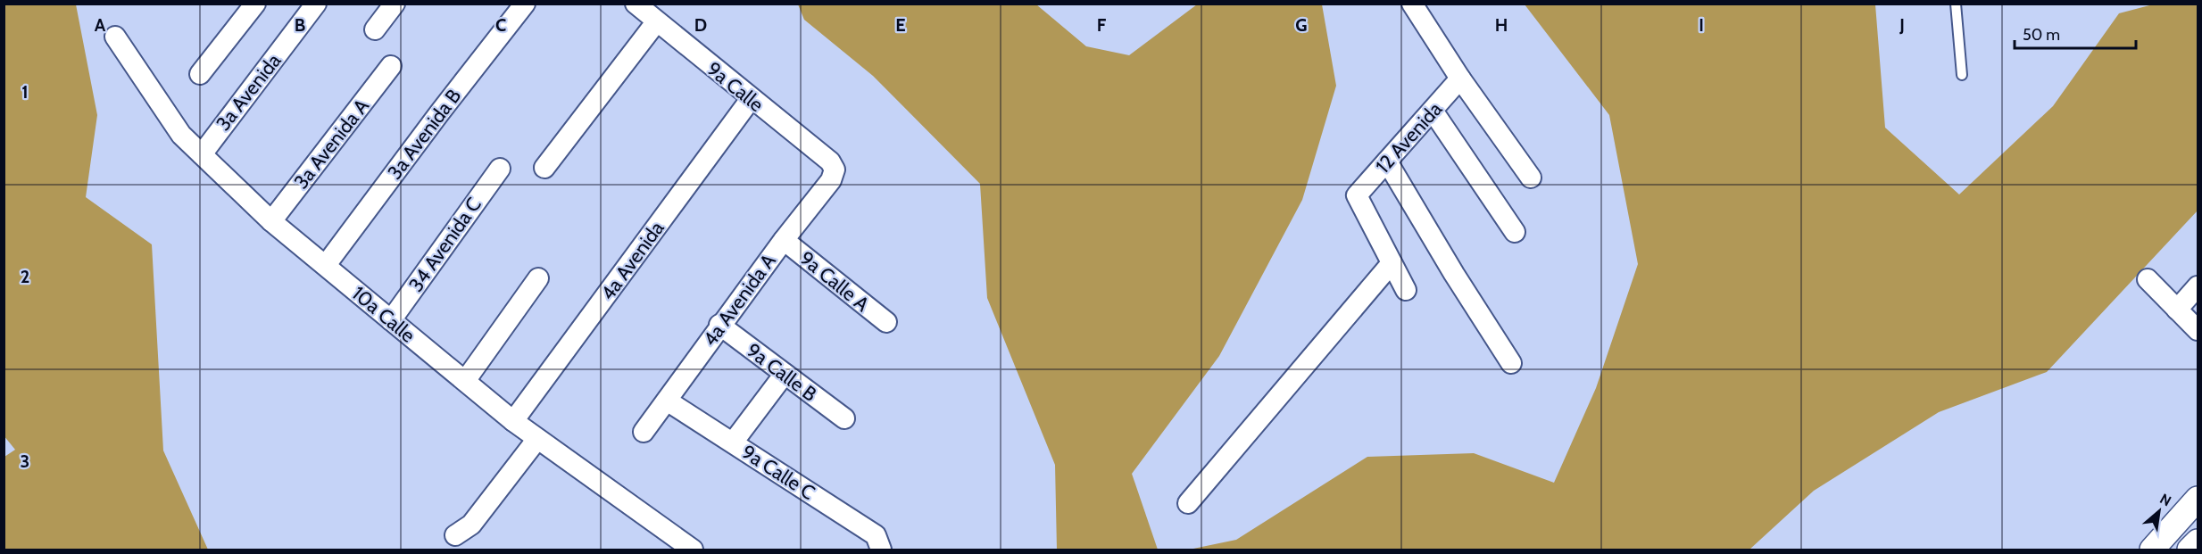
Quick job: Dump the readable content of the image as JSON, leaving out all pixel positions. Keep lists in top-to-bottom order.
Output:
{
  "streets": {
    "street": [
      "9a Calle",
      "3a Avenida",
      "3a Avenida B",
      "12 Avenida",
      "3a Avenida A",
      "34 Avenida C",
      "4a Avenida",
      "9a Calle A",
      "4a Avenida A",
      "10a Calle",
      "9a Calle B",
      "9a Calle C"
    ]
  },
  "crossings": [
    ["9a Calle", "4a Avenida"],
    ["9a Calle", "4a Avenida A"],
    ["3a Avenida", "10a Calle"],
    ["3a Avenida B", "10a Calle"],
    ["3a Avenida A", "10a Calle"],
    ["34 Avenida C", "10a Calle"],
    ["4a Avenida", "10a Calle"],
    ["9a Calle A", "4a Avenida A"],
    ["4a Avenida A", "9a Calle B"],
    ["4a Avenida A", "9a Calle C"]
  ],
  "scale_bar": "50 m",
  "north": "top right",
  "grid": {
    "columns": [
      "A",
      "B",
      "C",
      "D",
      "E",
      "F",
      "G",
      "H",
      "I",
      "J"
    ],
    "rows": ["1", "2", "3"]
  }
}
